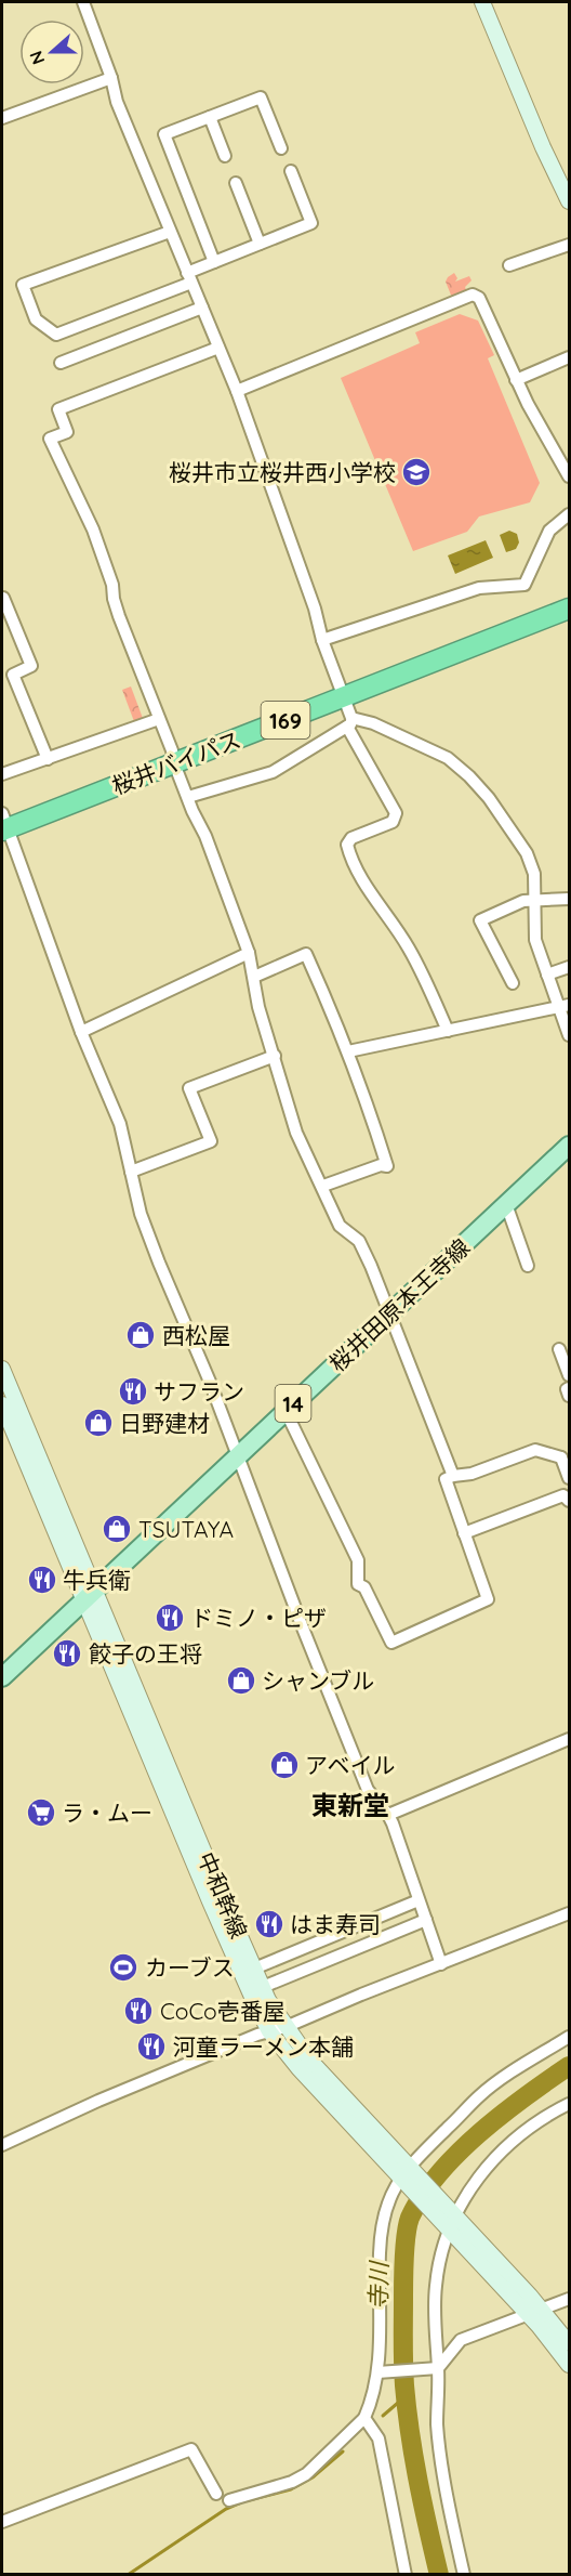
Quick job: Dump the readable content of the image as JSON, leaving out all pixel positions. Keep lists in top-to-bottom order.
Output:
{
  "streets": {
    "highway": ["169", "桜井バイパス"],
    "main road": ["桜井田原本王寺線", "14", "中和幹線"]
  },
  "crossings": [
    ["桜井田原本王寺線", "中和幹線"]
  ],
  "districts": ["東新堂"],
  "water": ["寺川"],
  "places": {
    "school or university": ["桜井市立桜井西小学校"],
    "shop": [
      "西松屋",
      "日野建材",
      "TSUTAYA",
      "シャンブル",
      "アベイル"
    ],
    "restaurant": [
      "サフラン",
      "牛兵衛",
      "ドミノ・ピザ",
      "餃子の王将",
      "はま寿司",
      "CoCo壱番屋",
      "河童ラーメン本舗"
    ],
    "supermarket": ["ラ・ムー"],
    "sports": ["カーブス"]
  },
  "north": "left"
}
